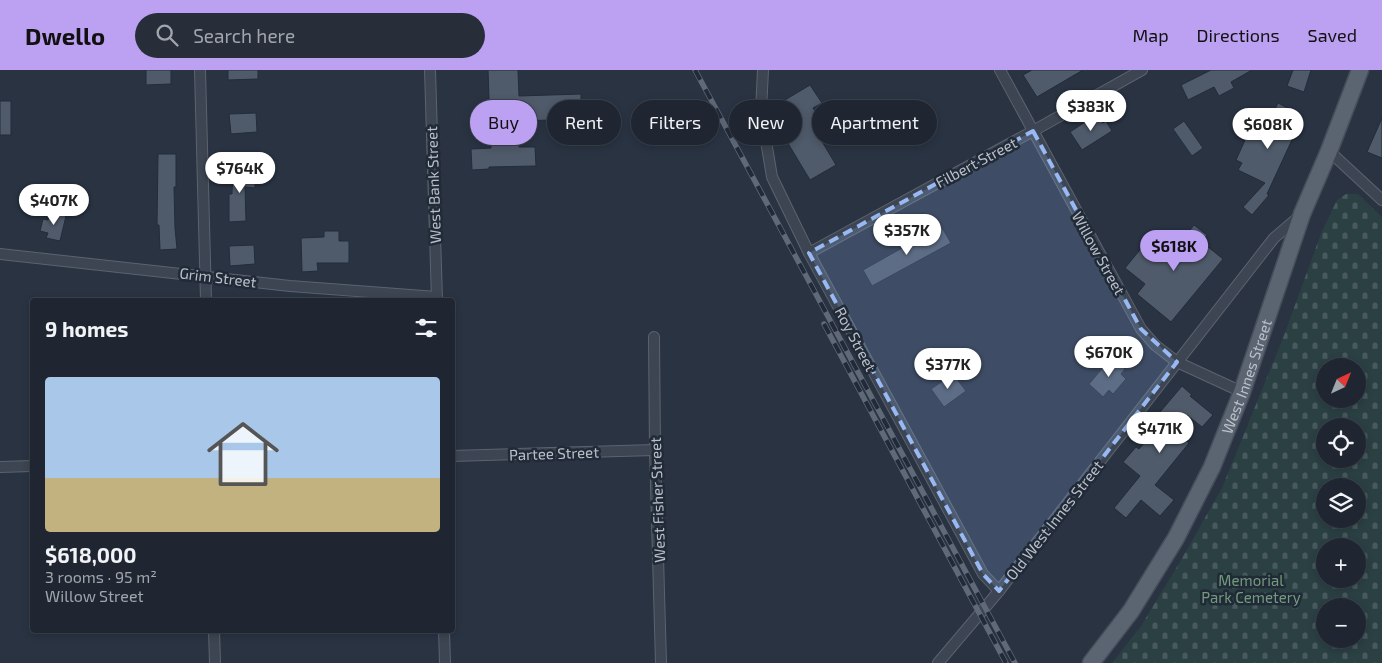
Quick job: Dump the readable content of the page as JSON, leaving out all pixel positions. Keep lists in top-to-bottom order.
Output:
{
  "streets": {
    "main road": ["West Innes Street"],
    "street": [
      "Filbert Street",
      "West Bank Street",
      "Willow Street",
      "Grim Street",
      "Roy Street",
      "Partee Street",
      "West Fisher Street",
      "Old West Innes Street"
    ]
  },
  "crossings": [
    ["Filbert Street", "Willow Street"],
    ["Filbert Street", "Roy Street"],
    ["West Bank Street", "Grim Street"],
    ["Willow Street", "West Innes Street"],
    ["Willow Street", "Old West Innes Street"],
    ["Roy Street", "Old West Innes Street"],
    ["West Innes Street", "Old West Innes Street"],
    ["Partee Street", "West Fisher Street"]
  ],
  "parks": ["Memorial Park Cemetery"],
  "north": "top right",
  "page": {
    "header": "Dwello",
    "search": "Search here",
    "nav": ["Map", "Directions", "Saved"],
    "price": [
      "$383K",
      "$608K",
      "$764K",
      "$407K",
      "$357K",
      "$618K",
      "$670K",
      "$377K",
      "$471K"
    ],
    "chip": [
      "Buy",
      "Rent",
      "Filters",
      "New",
      "Apartment"
    ],
    "heading": "9 homes",
    "map_buttons": ["+", "−"],
    "list": [
      {
        "name": "$618,000",
        "note": "3 rooms · 95 m² · Willow Street"
      }
    ]
  }
}
